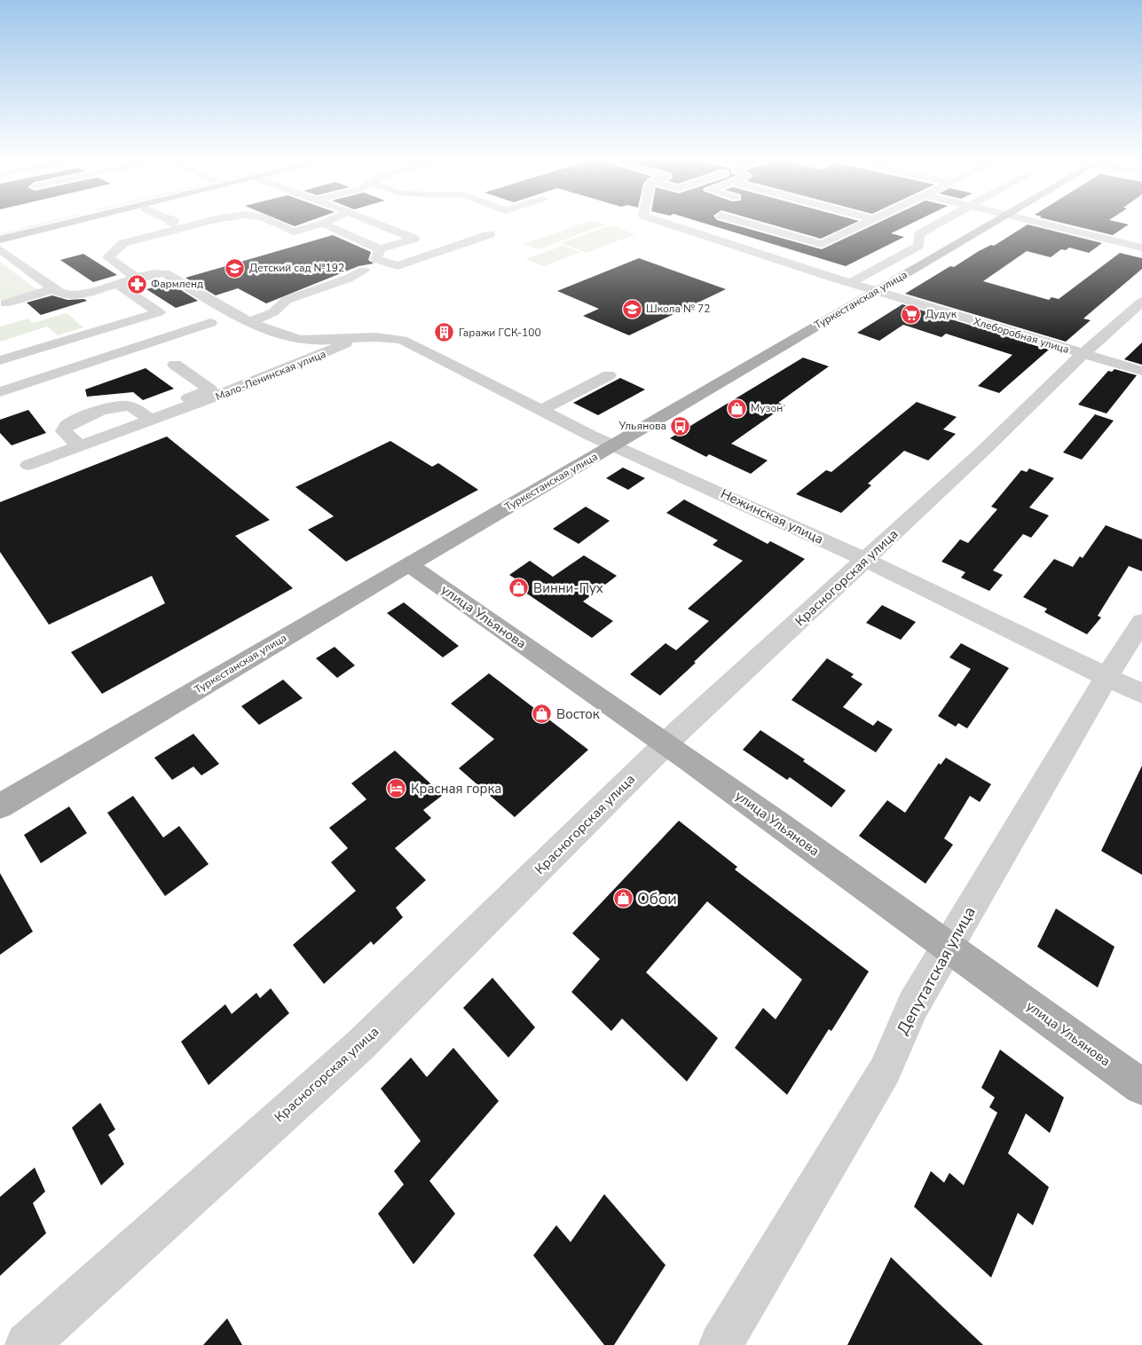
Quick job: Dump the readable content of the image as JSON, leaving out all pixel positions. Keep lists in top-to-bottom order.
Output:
{
  "streets": {
    "main road": ["Туркестанская улица", "улица Ульянова"],
    "street": [
      "Хлеборобная улица",
      "Мало-Ленинская улица",
      "Нежинская улица",
      "Красногорская улица",
      "Депутатская улица"
    ]
  },
  "crossings": [
    ["Туркестанская улица", "Хлеборобная улица"],
    ["Туркестанская улица", "Нежинская улица"],
    ["Туркестанская улица", "улица Ульянова"],
    ["Хлеборобная улица", "Красногорская улица"],
    ["Мало-Ленинская улица", "Нежинская улица"],
    ["Нежинская улица", "Красногорская улица"],
    ["Нежинская улица", "Депутатская улица"],
    ["Красногорская улица", "улица Ульянова"],
    ["улица Ульянова", "Депутатская улица"]
  ],
  "places": {
    "school or university": ["Детский сад №192", "Школа № 72"],
    "pharmacy": ["Фармленд"],
    "supermarket": ["Дудук"],
    "building": ["Гаражи ГСК-100"],
    "shop": [
      "Музон",
      "Винни-Пух",
      "Восток",
      "Обои"
    ],
    "bus stop": ["Ульянова"],
    "hotel": ["Красная горка"]
  }
}
